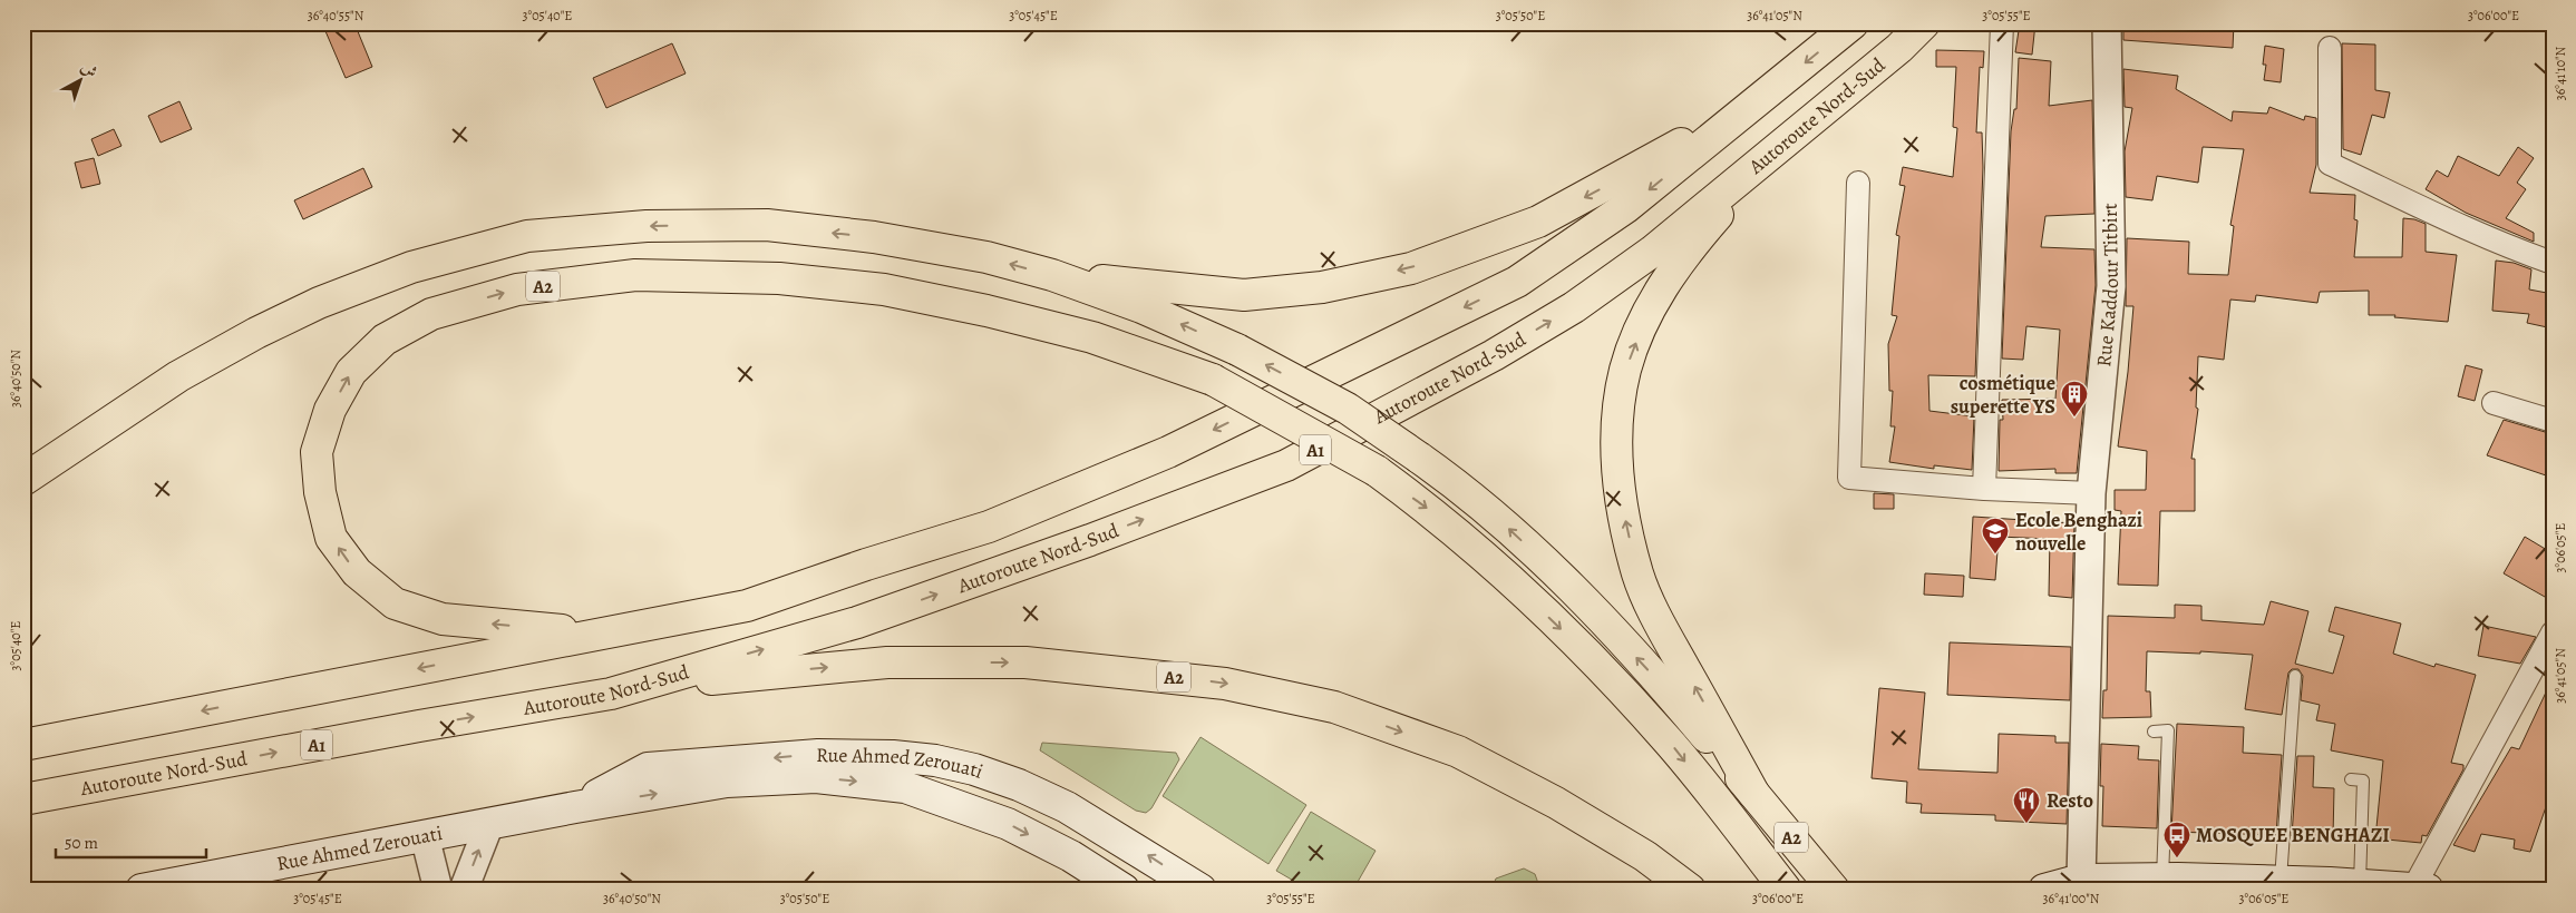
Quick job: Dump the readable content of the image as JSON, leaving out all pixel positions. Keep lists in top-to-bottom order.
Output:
{
  "streets": {
    "highway": ["Autoroute Nord-Sud", "A2", "A1"],
    "main road": ["Rue Ahmed Zerouati"],
    "street": ["Rue Kaddour Titbirt"]
  },
  "crossings": [
    ["Autoroute Nord-Sud", "A2"]
  ],
  "places": {
    "building": ["cosmétique superette YS"],
    "school or university": ["Ecole Benghazi nouvelle"],
    "restaurant": ["Resto"],
    "bus stop": ["MOSQUEE BENGHAZI"]
  },
  "scale_bar": "50 m",
  "north": "top right",
  "coordinates": [
    "36°40'55\"N",
    "3°05'40\"E",
    "3°05'45\"E",
    "3°05'50\"E",
    "36°41'05\"N",
    "3°05'55\"E",
    "3°06'00\"E",
    "36°41'10\"N",
    "36°40'50\"N",
    "3°06'05\"E",
    "36°41'00\"N"
  ]
}
